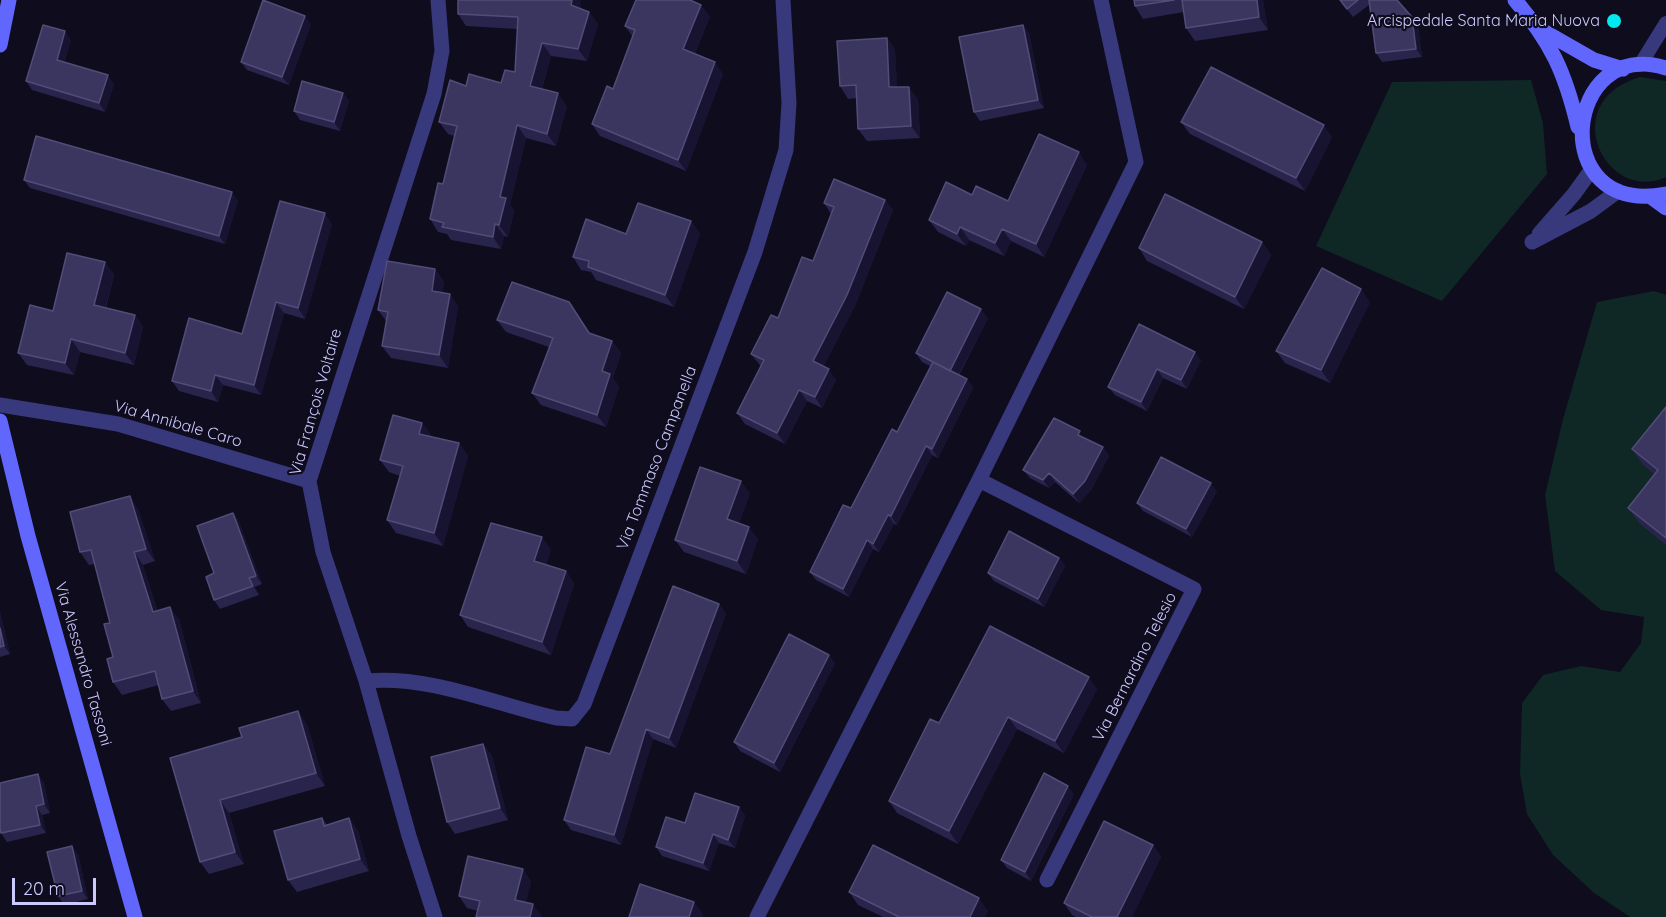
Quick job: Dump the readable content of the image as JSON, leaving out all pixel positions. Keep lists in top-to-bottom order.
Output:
{
  "streets": {
    "street": [
      "Via François Voltaire",
      "Via Annibale Caro",
      "Via Tommaso Campanella",
      "Via Alessandro Tassoni",
      "Via Bernardino Telesio"
    ]
  },
  "crossings": [
    ["Via François Voltaire", "Via Annibale Caro"],
    ["Via François Voltaire", "Via Tommaso Campanella"]
  ],
  "places": ["Arcispedale Santa Maria Nuova"],
  "scale_bar": "20 m"
}
